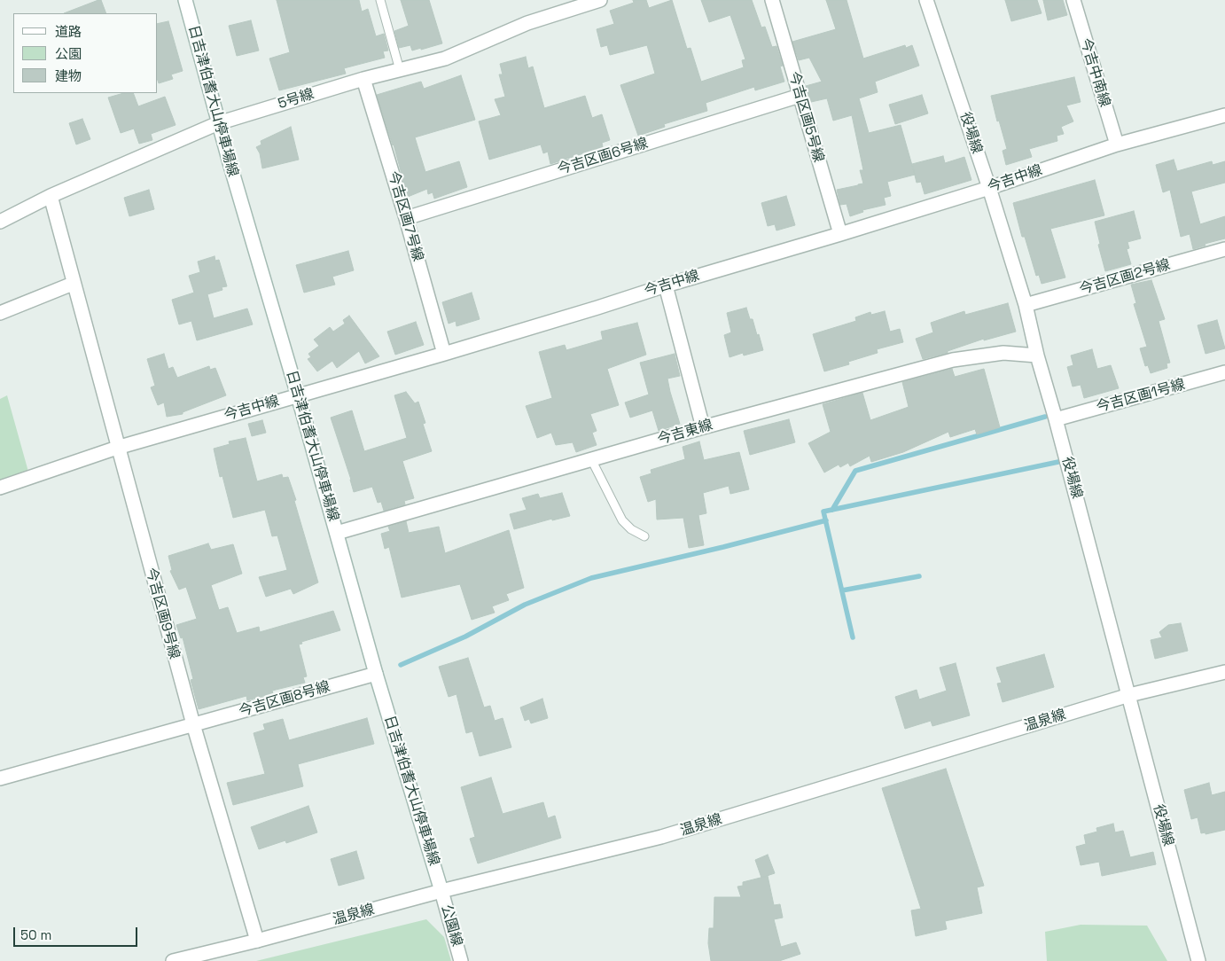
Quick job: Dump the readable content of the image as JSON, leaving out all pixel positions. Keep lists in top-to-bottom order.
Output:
{
  "streets": {
    "street": [
      "今吉中南線",
      "5号線",
      "日吉津伯耆大山停車場線",
      "今吉区画5号線",
      "役場線",
      "今吉区画6号線",
      "今吉中線",
      "今吉区画7号線",
      "今吉区画2号線",
      "今吉区画1号線",
      "今吉東線",
      "今吉区画9号線",
      "今吉区画8号線",
      "温泉線",
      "公園線"
    ]
  },
  "crossings": [
    ["今吉中南線", "今吉中線"],
    ["5号線", "日吉津伯耆大山停車場線"],
    ["5号線", "今吉区画7号線"],
    ["5号線", "今吉区画9号線"],
    ["日吉津伯耆大山停車場線", "今吉中線"],
    ["日吉津伯耆大山停車場線", "今吉東線"],
    ["日吉津伯耆大山停車場線", "今吉区画8号線"],
    ["日吉津伯耆大山停車場線", "温泉線"],
    ["日吉津伯耆大山停車場線", "公園線"],
    ["今吉区画5号線", "今吉区画6号線"],
    ["今吉区画5号線", "今吉中線"],
    ["役場線", "今吉中線"],
    ["役場線", "今吉区画2号線"],
    ["役場線", "今吉区画1号線"],
    ["役場線", "今吉東線"],
    ["役場線", "温泉線"],
    ["今吉区画6号線", "今吉区画7号線"],
    ["今吉中線", "今吉区画7号線"],
    ["今吉中線", "今吉区画9号線"],
    ["今吉区画9号線", "今吉区画8号線"],
    ["今吉区画9号線", "温泉線"],
    ["温泉線", "公園線"]
  ],
  "legend": ["道路", "公園", "建物"],
  "scale_bar": "50 m"
}
